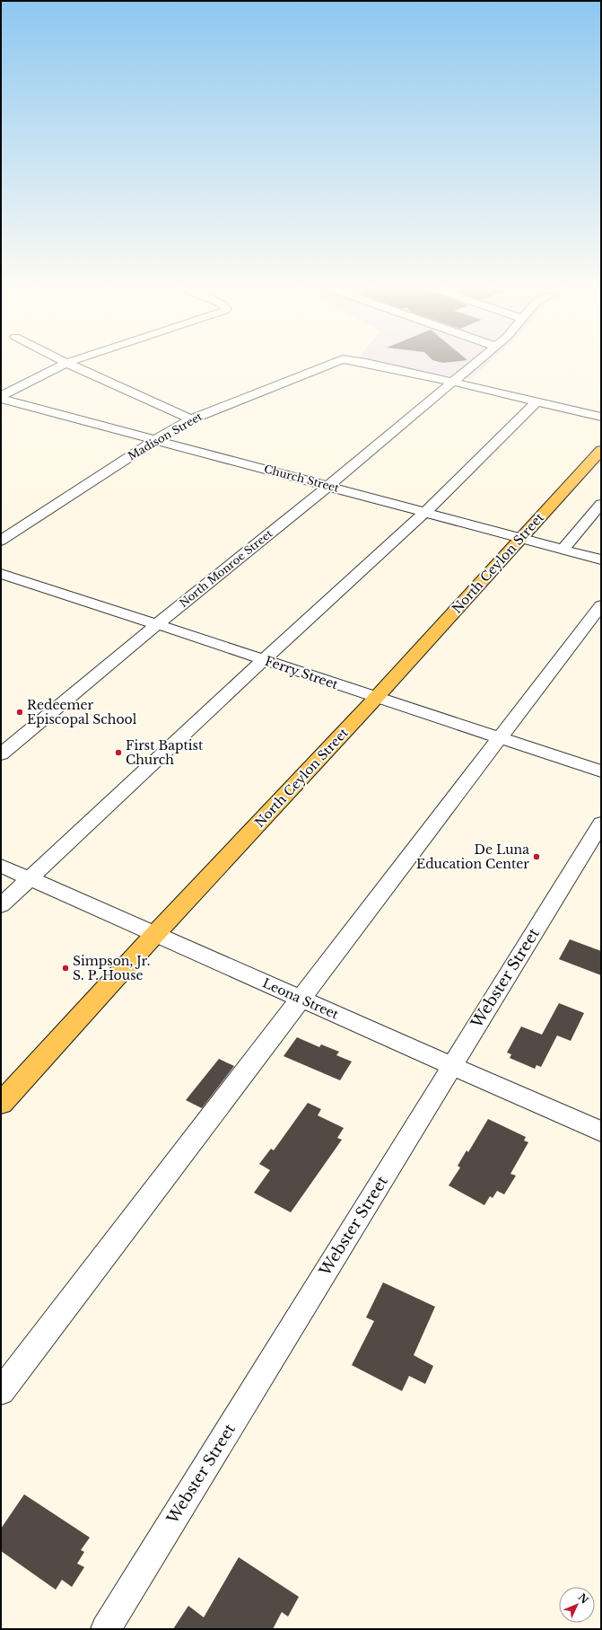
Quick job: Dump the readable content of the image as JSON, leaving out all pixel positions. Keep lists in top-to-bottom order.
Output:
{
  "streets": {
    "main road": ["North Ceylon Street"],
    "street": [
      "Madison Street",
      "Church Street",
      "North Monroe Street",
      "Ferry Street",
      "Webster Street",
      "Leona Street"
    ]
  },
  "crossings": [
    ["Madison Street", "Church Street"],
    ["Madison Street", "North Monroe Street"],
    ["Church Street", "North Ceylon Street"],
    ["Church Street", "North Monroe Street"],
    ["North Ceylon Street", "Ferry Street"],
    ["North Ceylon Street", "Leona Street"],
    ["North Monroe Street", "Ferry Street"],
    ["Webster Street", "Leona Street"]
  ],
  "places": [
    "Redeemer Episcopal School",
    "First Baptist Church",
    "De Luna Education Center",
    "Simpson, Jr. S. P. House"
  ],
  "north": "top right"
}
